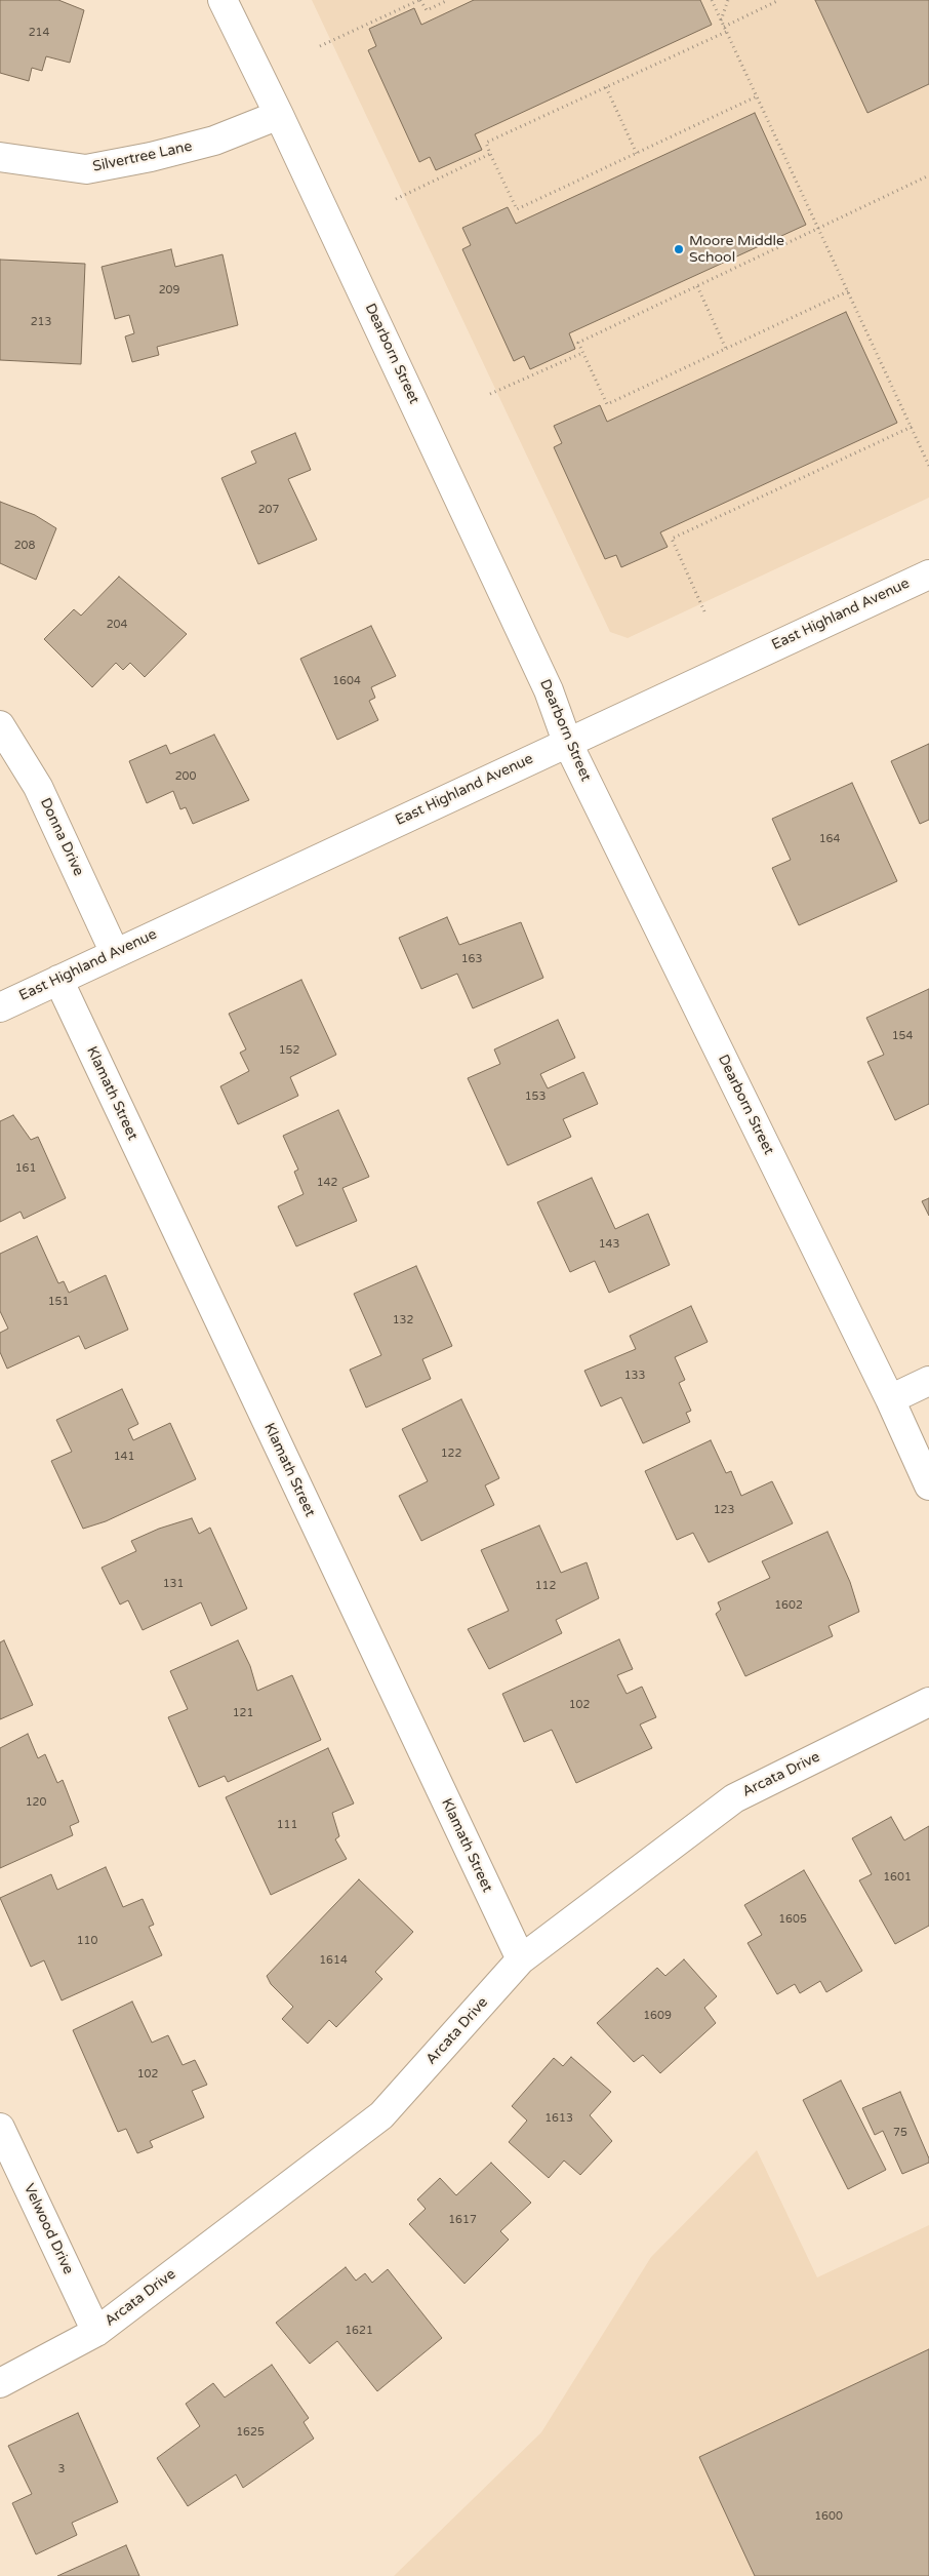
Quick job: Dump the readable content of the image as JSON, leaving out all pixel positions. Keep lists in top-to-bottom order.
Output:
{
  "streets": {
    "street": [
      "Silvertree Lane",
      "Dearborn Street",
      "East Highland Avenue",
      "Donna Drive",
      "Klamath Street",
      "Arcata Drive",
      "Velwood Drive"
    ]
  },
  "crossings": [
    ["Silvertree Lane", "Dearborn Street"],
    ["Dearborn Street", "East Highland Avenue"],
    ["East Highland Avenue", "Donna Drive"],
    ["East Highland Avenue", "Klamath Street"],
    ["Klamath Street", "Arcata Drive"],
    ["Arcata Drive", "Velwood Drive"]
  ],
  "places": ["Moore Middle School"],
  "house_numbers": [
    "214",
    "209",
    "213",
    "207",
    "208",
    "204",
    "1604",
    "200",
    "164",
    "163",
    "154",
    "152",
    "153",
    "161",
    "142",
    "143",
    "151",
    "132",
    "133",
    "122",
    "141",
    "123",
    "131",
    "112",
    "1602",
    "102",
    "121",
    "120",
    "111",
    "1601",
    "1605",
    "110",
    "1614",
    "1609",
    "102",
    "1613",
    "75",
    "1617",
    "1621",
    "1625",
    "3",
    "1600"
  ]
}
